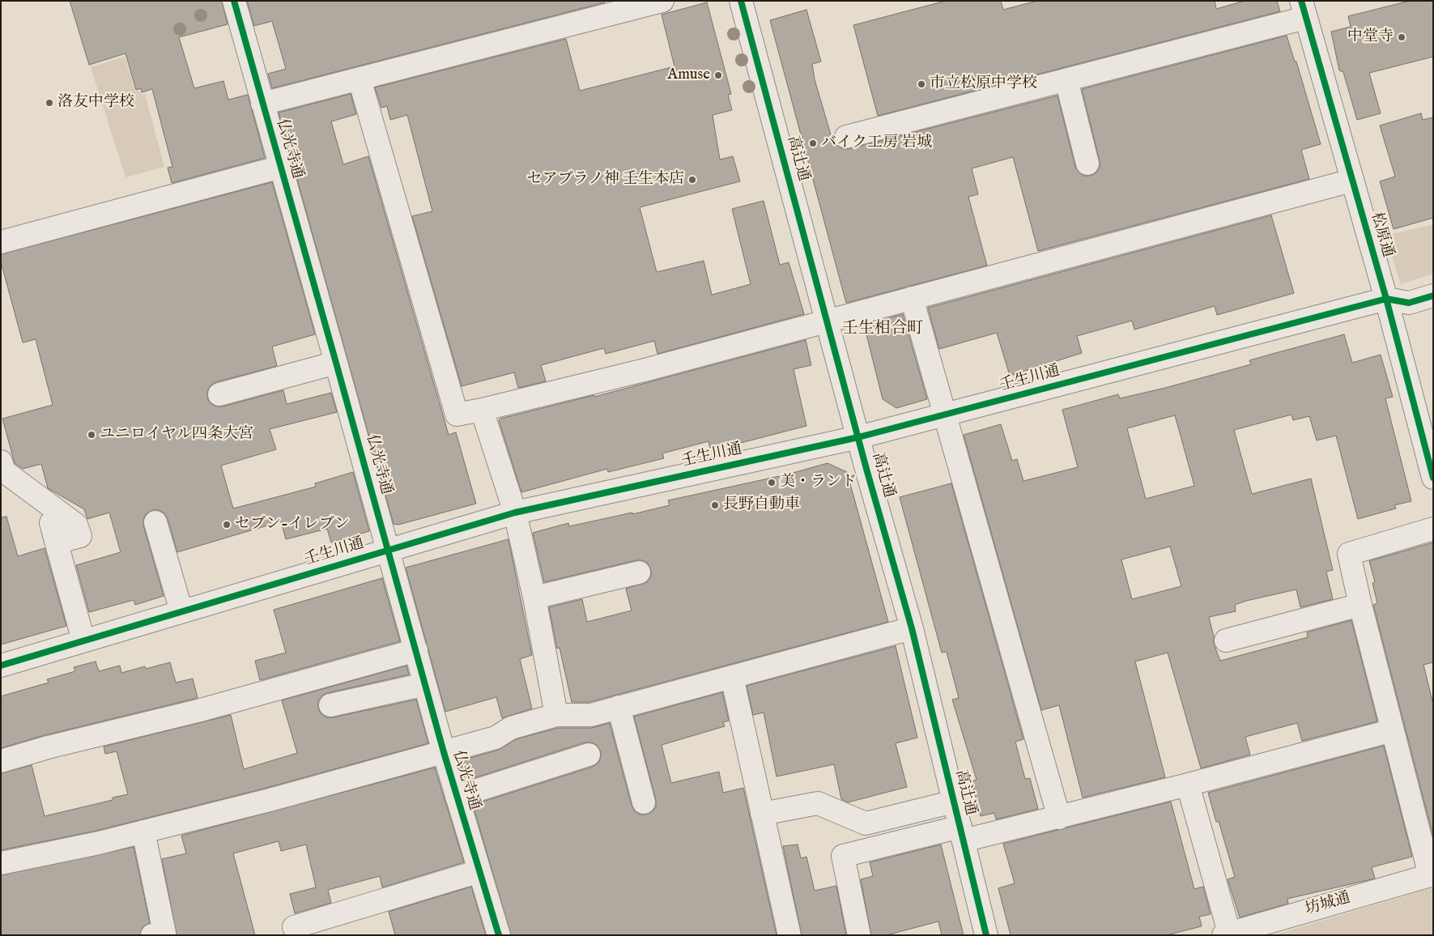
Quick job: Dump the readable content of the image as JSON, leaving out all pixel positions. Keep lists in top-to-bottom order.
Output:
{
  "streets": {
    "street": [
      "仏光寺通",
      "高辻通",
      "松原通",
      "壬生川通",
      "坊城通"
    ]
  },
  "crossings": [
    ["仏光寺通", "壬生川通"],
    ["高辻通", "壬生川通"],
    ["松原通", "壬生川通"]
  ],
  "districts": ["壬生相合町"],
  "places": [
    "中堂寺",
    "Amuse",
    "市立松原中学校",
    "洛友中学校",
    "バイク工房 岩城",
    "セアブラノ神 壬生本店",
    "ユニロイヤル四条大宮",
    "美・ランド",
    "長野自動車",
    "セブン-イレブン"
  ]
}
